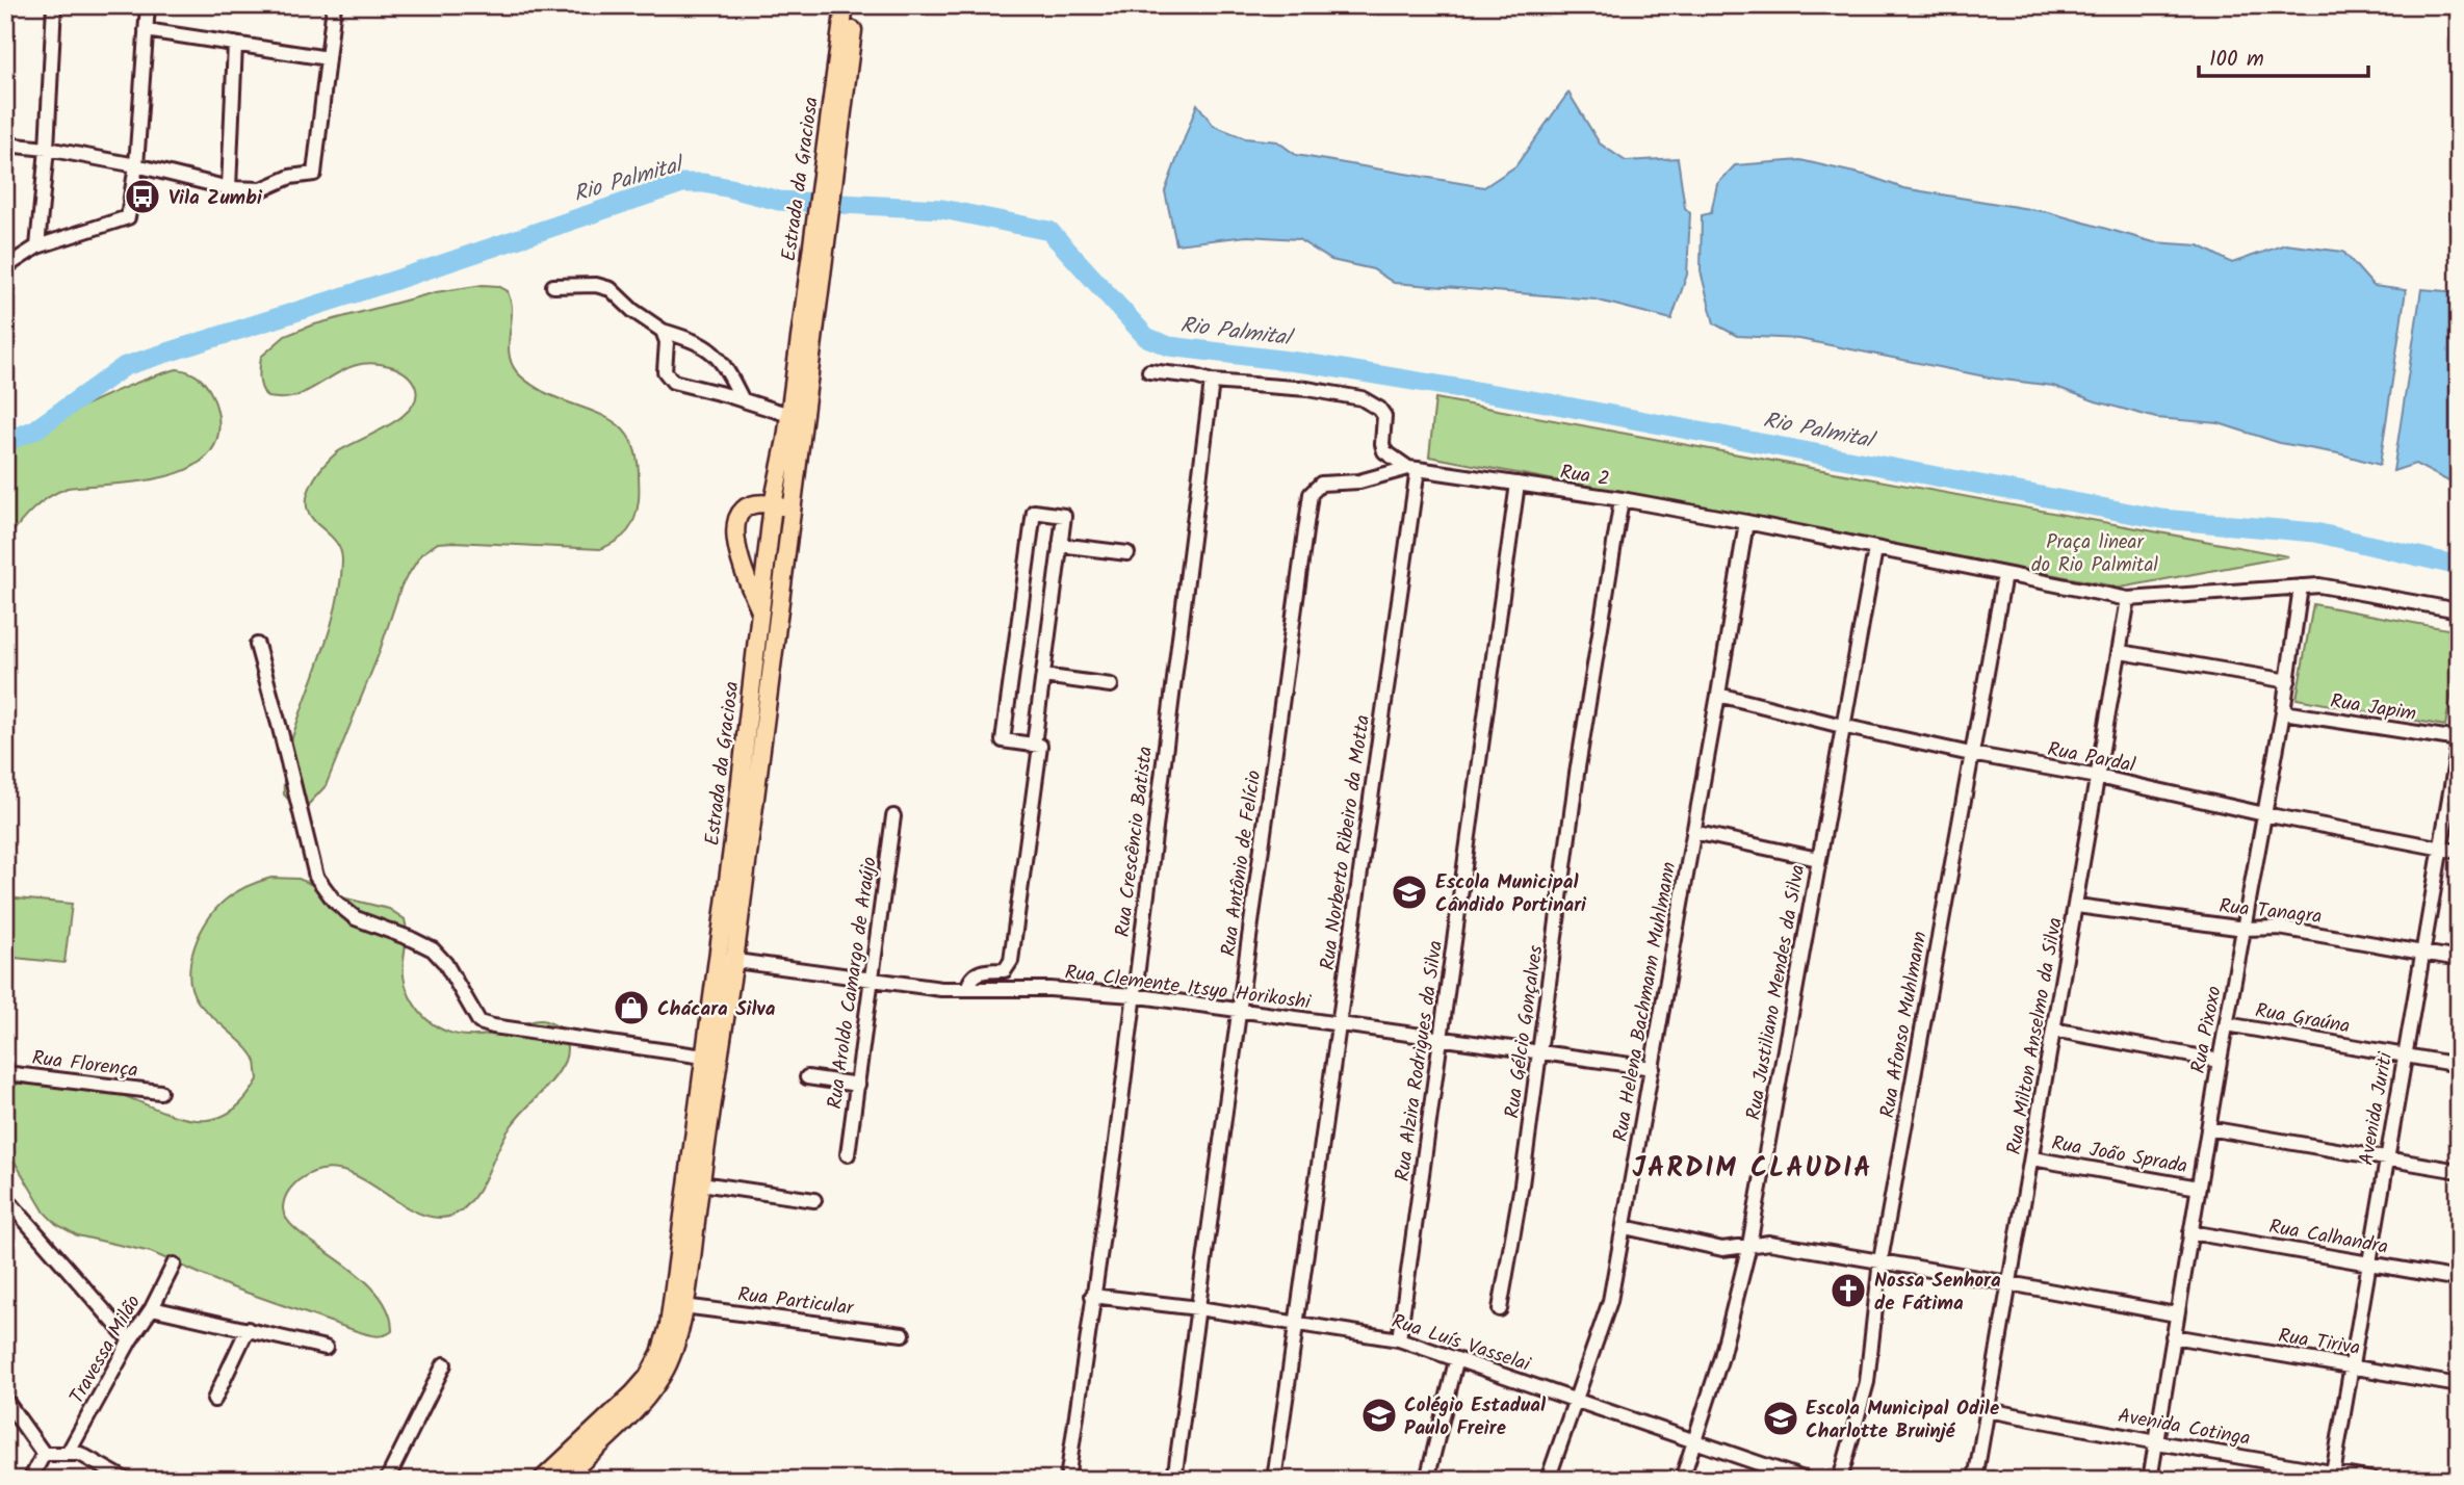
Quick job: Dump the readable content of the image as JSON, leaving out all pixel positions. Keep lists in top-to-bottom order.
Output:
{
  "streets": {
    "main road": ["Estrada da Graciosa"],
    "street": [
      "Rua 2",
      "Rua Japim",
      "Rua Pardal",
      "Rua Crescêncio Batista",
      "Rua Norberto Ribeiro da Motta",
      "Rua Antônio de Felício",
      "Rua Tanagra",
      "Rua Aroldo Camargo de Araújo",
      "Rua Clemente Itsyo Horikoshi",
      "Rua Justiliano Mendes da Silva",
      "Rua Helena Bachmann Muhlmann",
      "Rua Graúna",
      "Rua Afonso Muhlmann",
      "Rua Pixoxo",
      "Rua Gélcio Gonçalves",
      "Rua Milton Anselmo da Silva",
      "Rua Alzira Rodrigues da Silva",
      "Rua Florença",
      "Avenida Juriti",
      "Rua João Sprada",
      "Rua Calhandra",
      "Rua Particular",
      "Rua Tiriva",
      "Rua Luís Vasselai",
      "Travessa Milão",
      "Avenida Cotinga"
    ]
  },
  "crossings": [
    ["Estrada da Graciosa", "Rua Clemente Itsyo Horikoshi"],
    ["Estrada da Graciosa", "Rua Particular"],
    ["Rua 2", "Rua Norberto Ribeiro da Motta"],
    ["Rua 2", "Rua Antônio de Felício"],
    ["Rua 2", "Rua Justiliano Mendes da Silva"],
    ["Rua 2", "Rua Helena Bachmann Muhlmann"],
    ["Rua 2", "Rua Afonso Muhlmann"],
    ["Rua 2", "Rua Pixoxo"],
    ["Rua 2", "Rua Gélcio Gonçalves"],
    ["Rua 2", "Rua Milton Anselmo da Silva"],
    ["Rua 2", "Rua Alzira Rodrigues da Silva"],
    ["Rua Japim", "Rua Pixoxo"],
    ["Rua Japim", "Avenida Juriti"],
    ["Rua Pardal", "Rua Justiliano Mendes da Silva"],
    ["Rua Pardal", "Rua Helena Bachmann Muhlmann"],
    ["Rua Pardal", "Rua Afonso Muhlmann"],
    ["Rua Pardal", "Rua Pixoxo"],
    ["Rua Pardal", "Rua Milton Anselmo da Silva"],
    ["Rua Pardal", "Avenida Juriti"],
    ["Rua Crescêncio Batista", "Rua Clemente Itsyo Horikoshi"],
    ["Rua Crescêncio Batista", "Rua Luís Vasselai"],
    ["Rua Norberto Ribeiro da Motta", "Rua Antônio de Felício"],
    ["Rua Norberto Ribeiro da Motta", "Rua Clemente Itsyo Horikoshi"],
    ["Rua Norberto Ribeiro da Motta", "Rua Luís Vasselai"],
    ["Rua Antônio de Felício", "Rua Clemente Itsyo Horikoshi"],
    ["Rua Antônio de Felício", "Rua Luís Vasselai"],
    ["Rua Tanagra", "Rua Pixoxo"],
    ["Rua Tanagra", "Rua Milton Anselmo da Silva"],
    ["Rua Tanagra", "Avenida Juriti"],
    ["Rua Aroldo Camargo de Araújo", "Rua Clemente Itsyo Horikoshi"],
    ["Rua Clemente Itsyo Horikoshi", "Rua Helena Bachmann Muhlmann"],
    ["Rua Clemente Itsyo Horikoshi", "Rua Gélcio Gonçalves"],
    ["Rua Clemente Itsyo Horikoshi", "Rua Alzira Rodrigues da Silva"],
    ["Rua Justiliano Mendes da Silva", "Rua Luís Vasselai"],
    ["Rua Helena Bachmann Muhlmann", "Rua Luís Vasselai"],
    ["Rua Graúna", "Rua Pixoxo"],
    ["Rua Graúna", "Avenida Juriti"],
    ["Rua Pixoxo", "Rua João Sprada"],
    ["Rua Pixoxo", "Rua Calhandra"],
    ["Rua Pixoxo", "Rua Tiriva"],
    ["Rua Pixoxo", "Avenida Cotinga"],
    ["Rua Milton Anselmo da Silva", "Rua João Sprada"],
    ["Rua Milton Anselmo da Silva", "Avenida Cotinga"],
    ["Rua Alzira Rodrigues da Silva", "Rua Luís Vasselai"],
    ["Avenida Juriti", "Rua Calhandra"],
    ["Avenida Juriti", "Rua Tiriva"],
    ["Avenida Juriti", "Avenida Cotinga"]
  ],
  "districts": ["JARDIM CLAUDIA"],
  "water": ["Rio Palmital"],
  "parks": ["Praça linear do Rio Palmital"],
  "places": {
    "bus stop": ["Vila Zumbi"],
    "school or university": ["Escola Municipal Cândido Portinari", "Colégio Estadual Paulo Freire", "Escola Municipal Odile Charlotte Bruinjé"],
    "shop": ["Chácara Silva"],
    "church": ["Nossa Senhora de Fátima"]
  },
  "scale_bar": "100 m"
}
